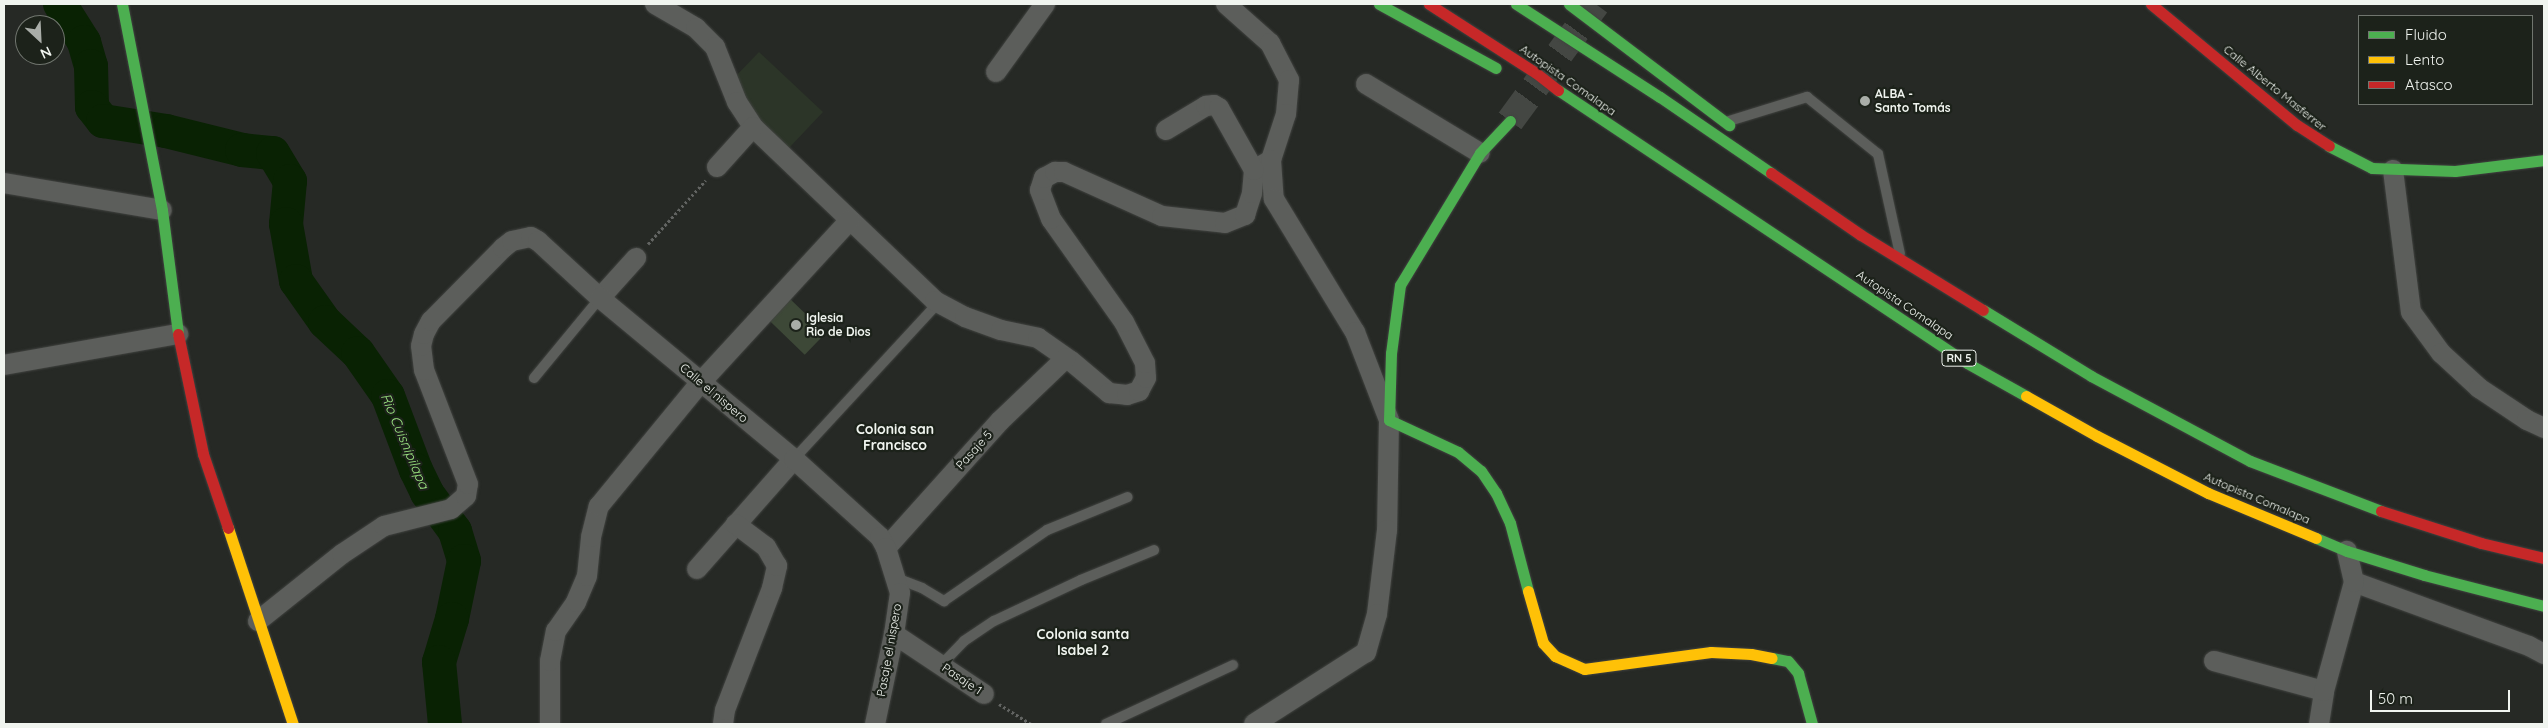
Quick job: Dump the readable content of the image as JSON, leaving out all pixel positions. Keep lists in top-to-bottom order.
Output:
{
  "streets": {
    "main road": ["Autopista Comalapa", "Calle Alberto Masferrer", "RN 5"],
    "street": [
      "Calle el nispero",
      "Pasaje 5",
      "Pasaje el nispero",
      "Pasaje 1"
    ]
  },
  "crossings": [
    ["Calle el nispero", "Pasaje 5"],
    ["Calle el nispero", "Pasaje el nispero"],
    ["Pasaje 5", "Pasaje el nispero"],
    ["Pasaje el nispero", "Pasaje 1"]
  ],
  "districts": ["Colonia san Francisco", "Colonia santa Isabel 2"],
  "water": ["Rio Cuisnipilapa"],
  "places": ["ALBA - Santo Tomás", "Iglesia Rio de Dios"],
  "legend": ["Fluido", "Lento", "Atasco"],
  "scale_bar": "50 m",
  "north": "bottom right"
}
